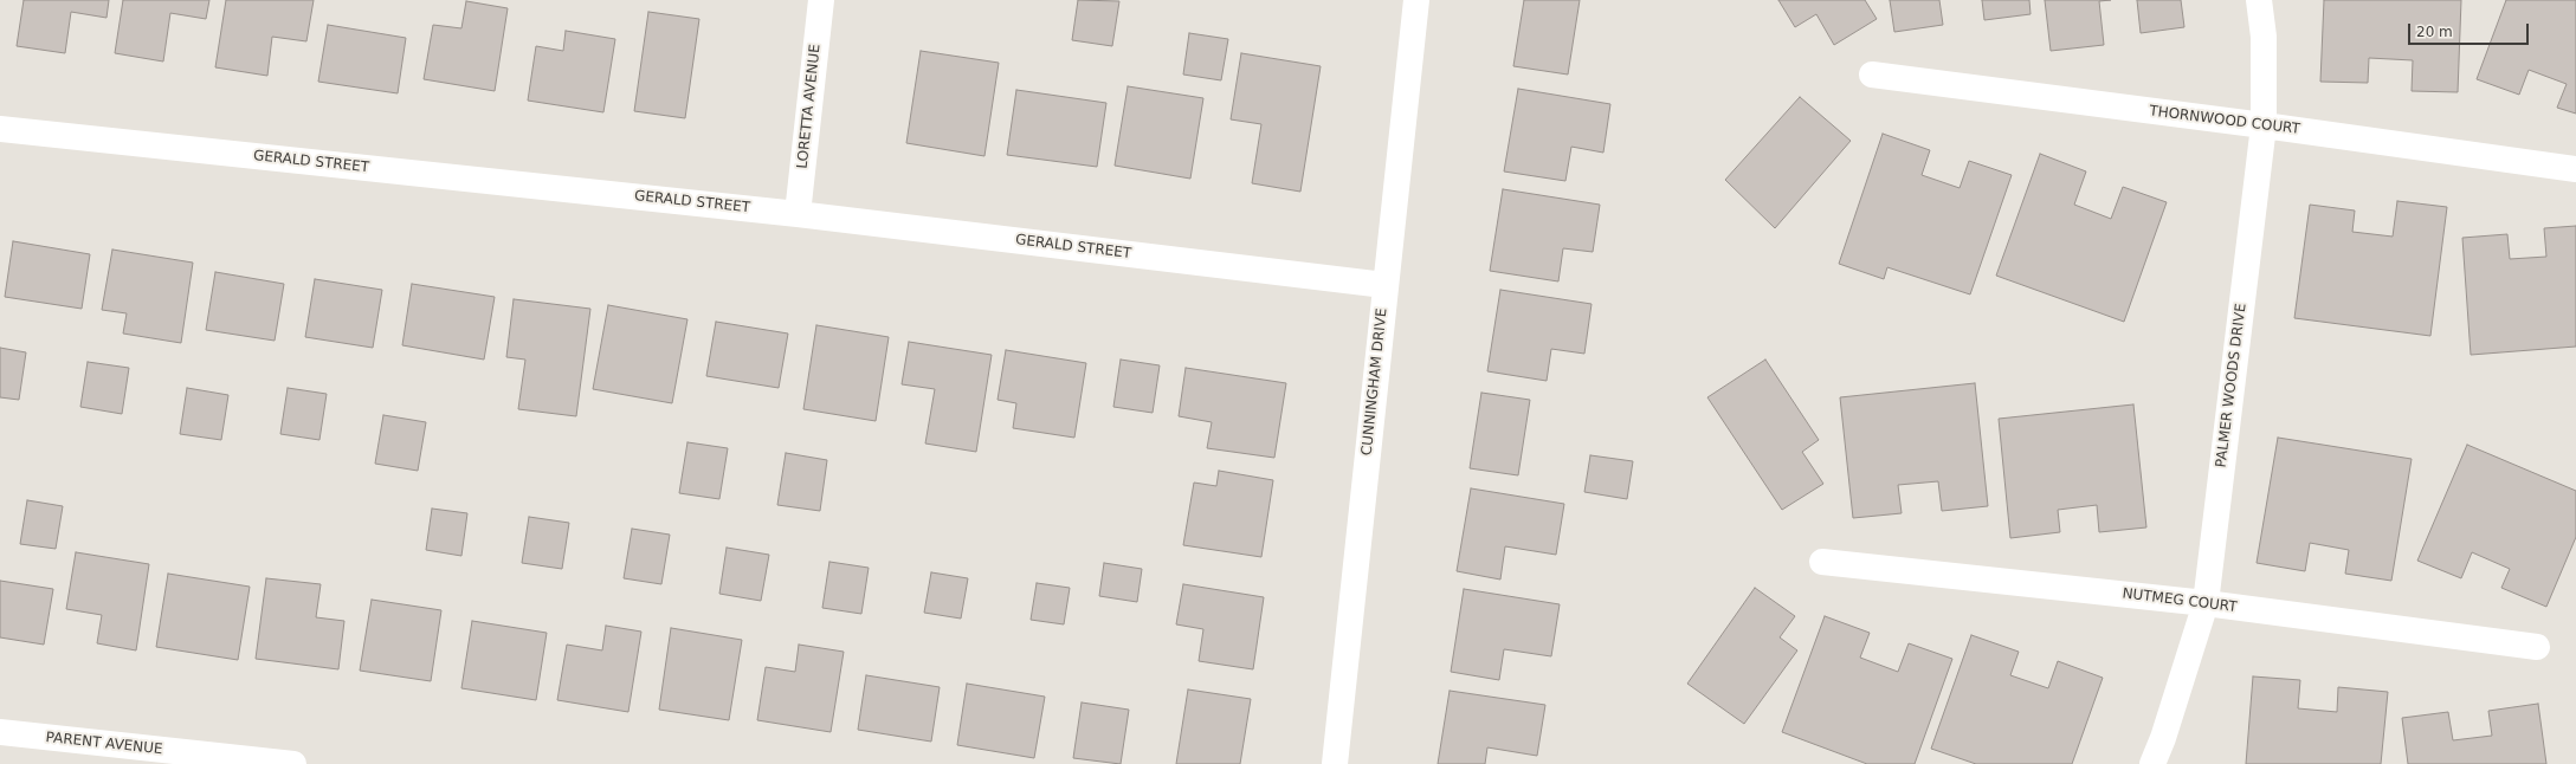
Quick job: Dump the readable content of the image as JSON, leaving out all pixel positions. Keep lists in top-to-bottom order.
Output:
{
  "streets": {
    "street": [
      "LORETTA AVENUE",
      "THORNWOOD COURT",
      "GERALD STREET",
      "CUNNINGHAM DRIVE",
      "PALMER WOODS DRIVE",
      "NUTMEG COURT",
      "PARENT AVENUE"
    ]
  },
  "crossings": [
    ["LORETTA AVENUE", "GERALD STREET"],
    ["THORNWOOD COURT", "PALMER WOODS DRIVE"],
    ["GERALD STREET", "CUNNINGHAM DRIVE"],
    ["PALMER WOODS DRIVE", "NUTMEG COURT"]
  ],
  "scale_bar": "20 m"
}
